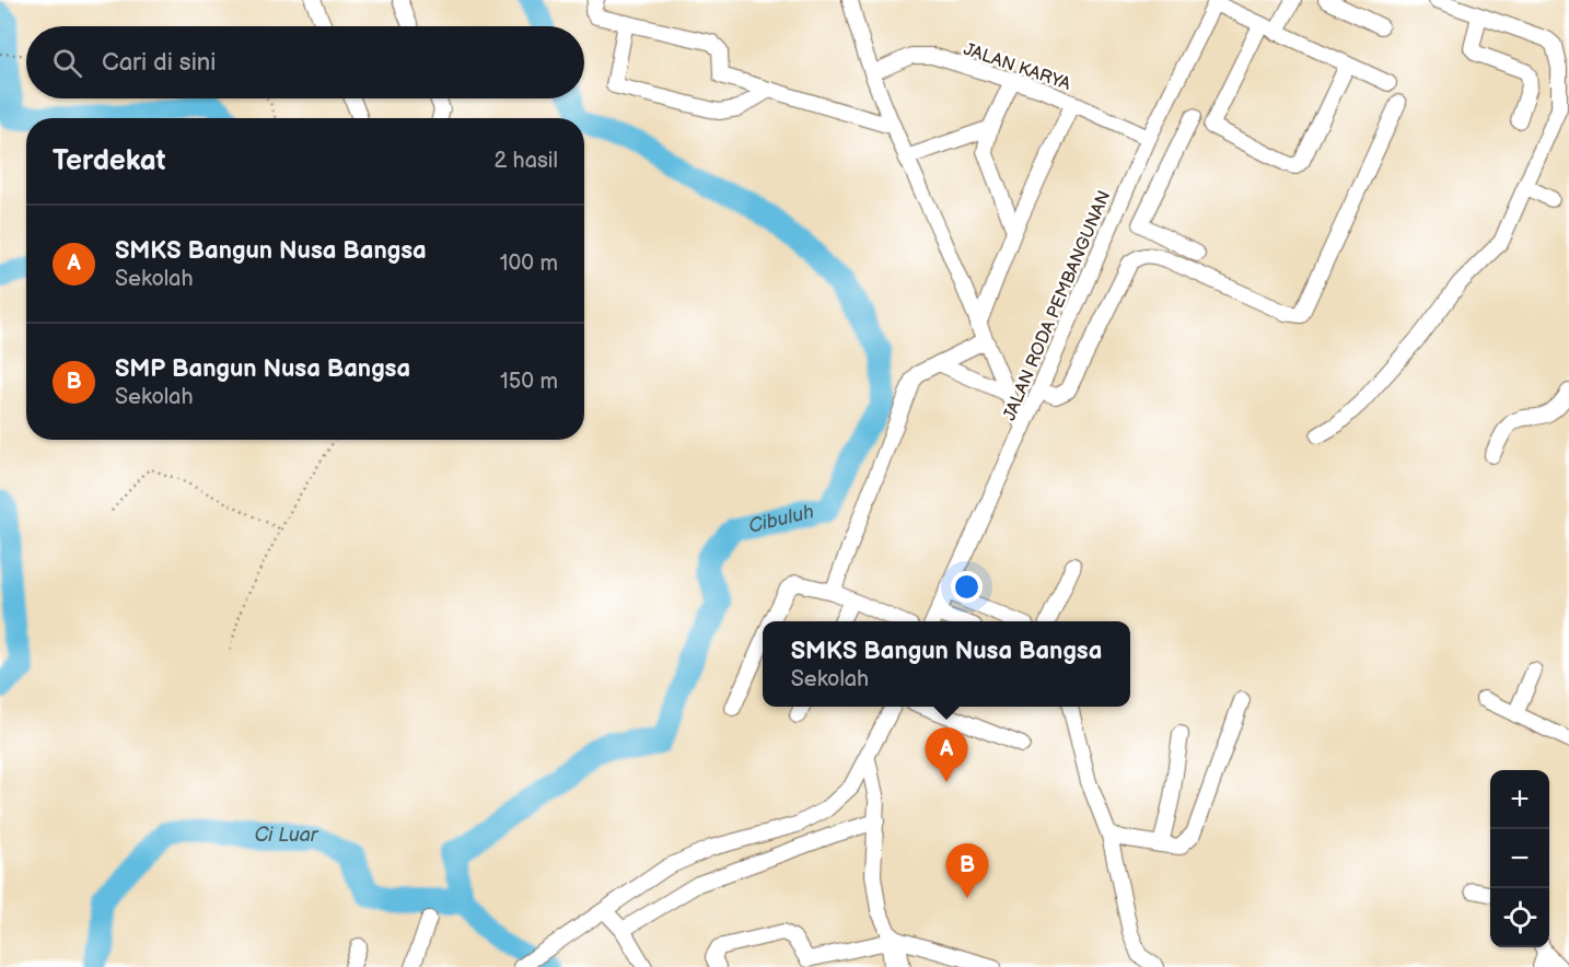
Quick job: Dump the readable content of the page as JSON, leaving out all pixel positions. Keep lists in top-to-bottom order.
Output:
{
  "streets": {
    "street": ["JALAN KARYA", "JALAN RODA PEMBANGUNAN"]
  },
  "crossings": [
    ["JALAN KARYA", "JALAN RODA PEMBANGUNAN"]
  ],
  "water": ["Cibuluh", "Ci Luar"],
  "page": {
    "search": "Cari di sini",
    "heading": ["Terdekat", "2 hasil"],
    "list": [
      {
        "mark": "A",
        "name": "SMKS Bangun Nusa Bangsa",
        "note": "Sekolah",
        "value": "100 m"
      },
      {
        "mark": "B",
        "name": "SMP Bangun Nusa Bangsa",
        "note": "Sekolah",
        "value": "150 m"
      }
    ],
    "popup": ["SMKS Bangun Nusa Bangsa", "Sekolah"],
    "pins": ["A", "B"],
    "map_buttons": ["+", "−"]
  }
}
